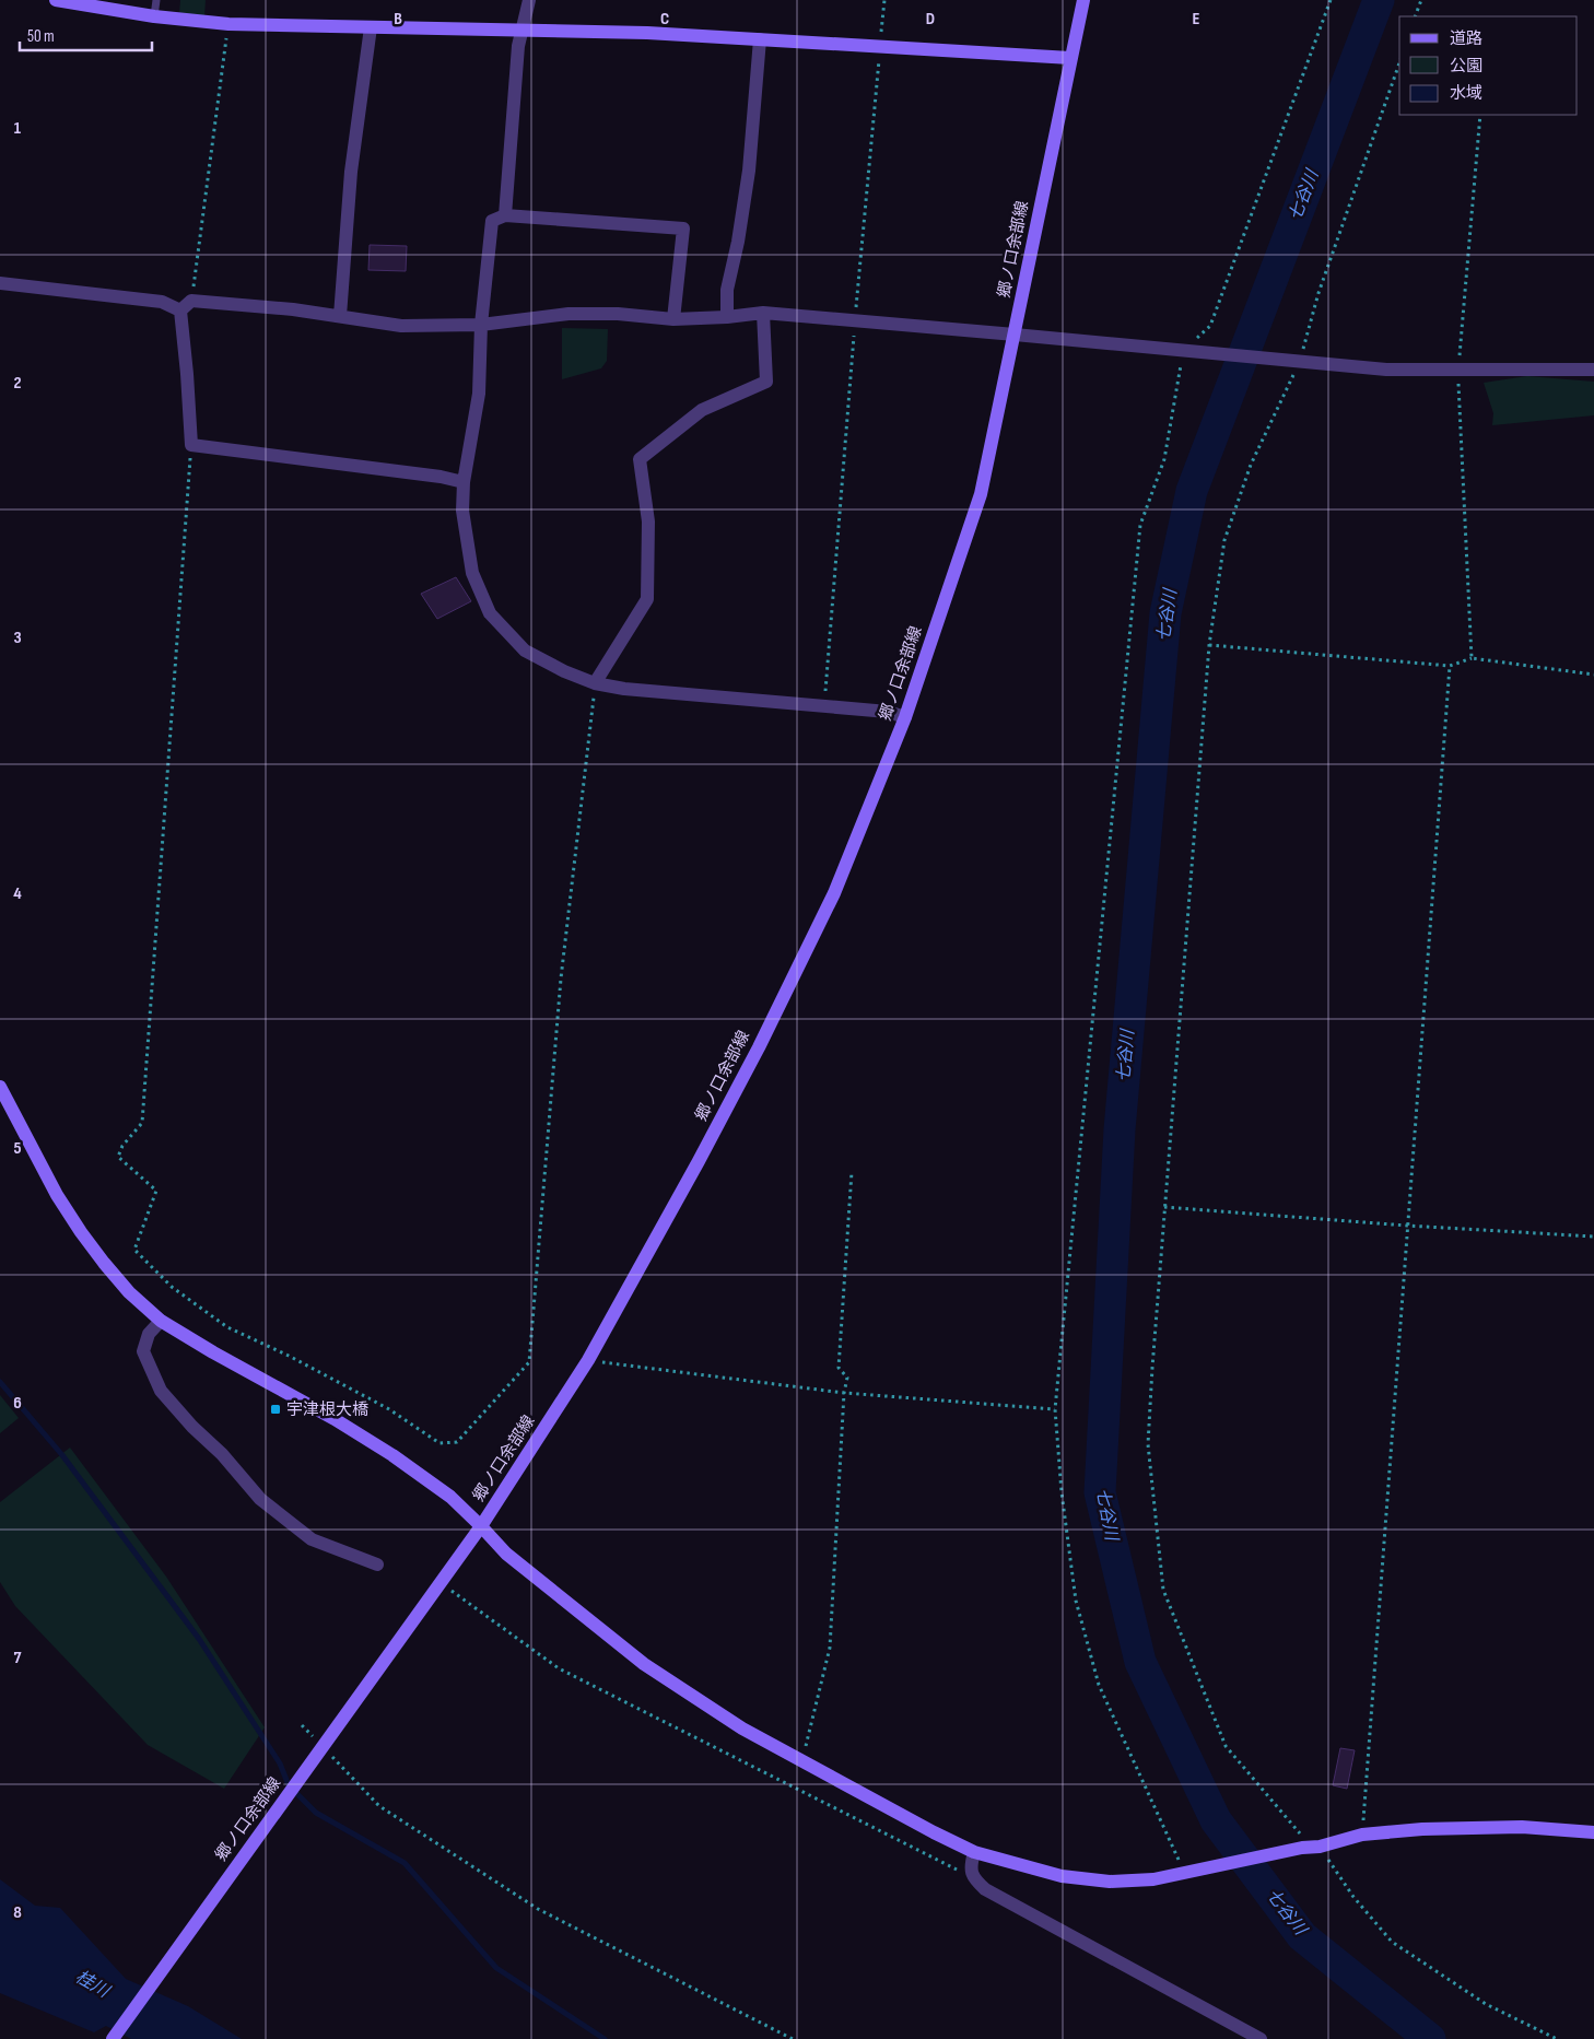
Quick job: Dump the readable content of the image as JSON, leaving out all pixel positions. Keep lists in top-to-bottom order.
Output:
{
  "streets": {
    "street": ["郷ノ口余部線"]
  },
  "water": ["七谷川", "桂川"],
  "places": {
    "transit": ["宇津根大橋"]
  },
  "legend": ["道路", "公園", "水域"],
  "scale_bar": "50 m",
  "grid": {
    "columns": [
      "B",
      "C",
      "D",
      "E"
    ],
    "rows": [
      "1",
      "2",
      "3",
      "4",
      "5",
      "6",
      "7",
      "8"
    ]
  }
}
